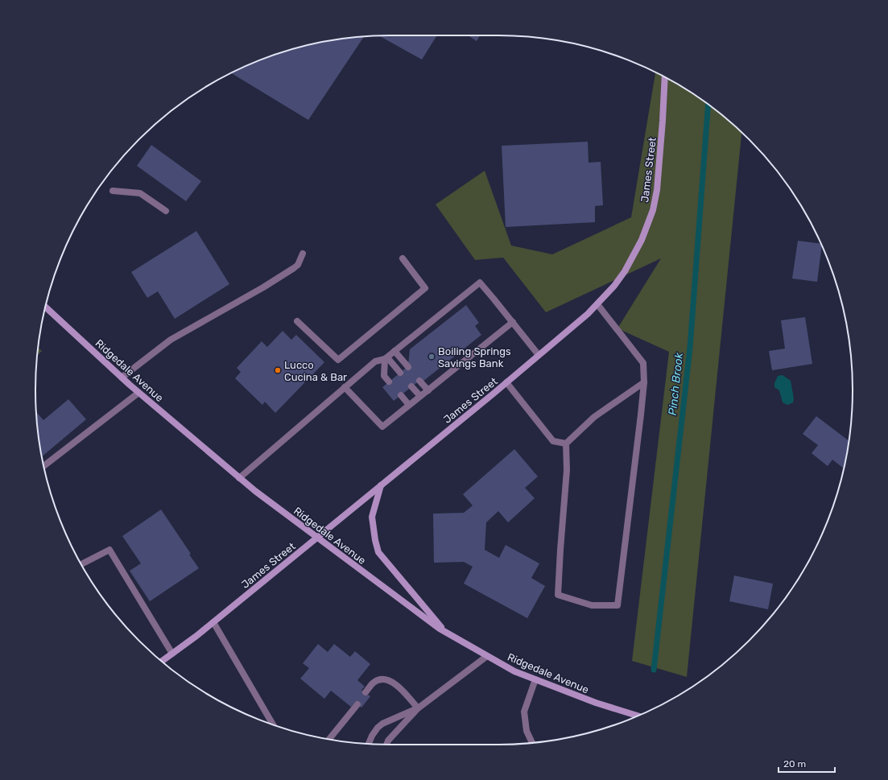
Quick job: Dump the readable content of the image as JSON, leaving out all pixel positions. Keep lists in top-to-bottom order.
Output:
{
  "streets": {
    "street": ["James Street", "Ridgedale Avenue"]
  },
  "crossings": [
    ["James Street", "Ridgedale Avenue"]
  ],
  "water": ["Pinch Brook"],
  "places": ["Boiling Springs Savings Bank", "Lucco Cucina & Bar"],
  "scale_bar": "20 m"
}
